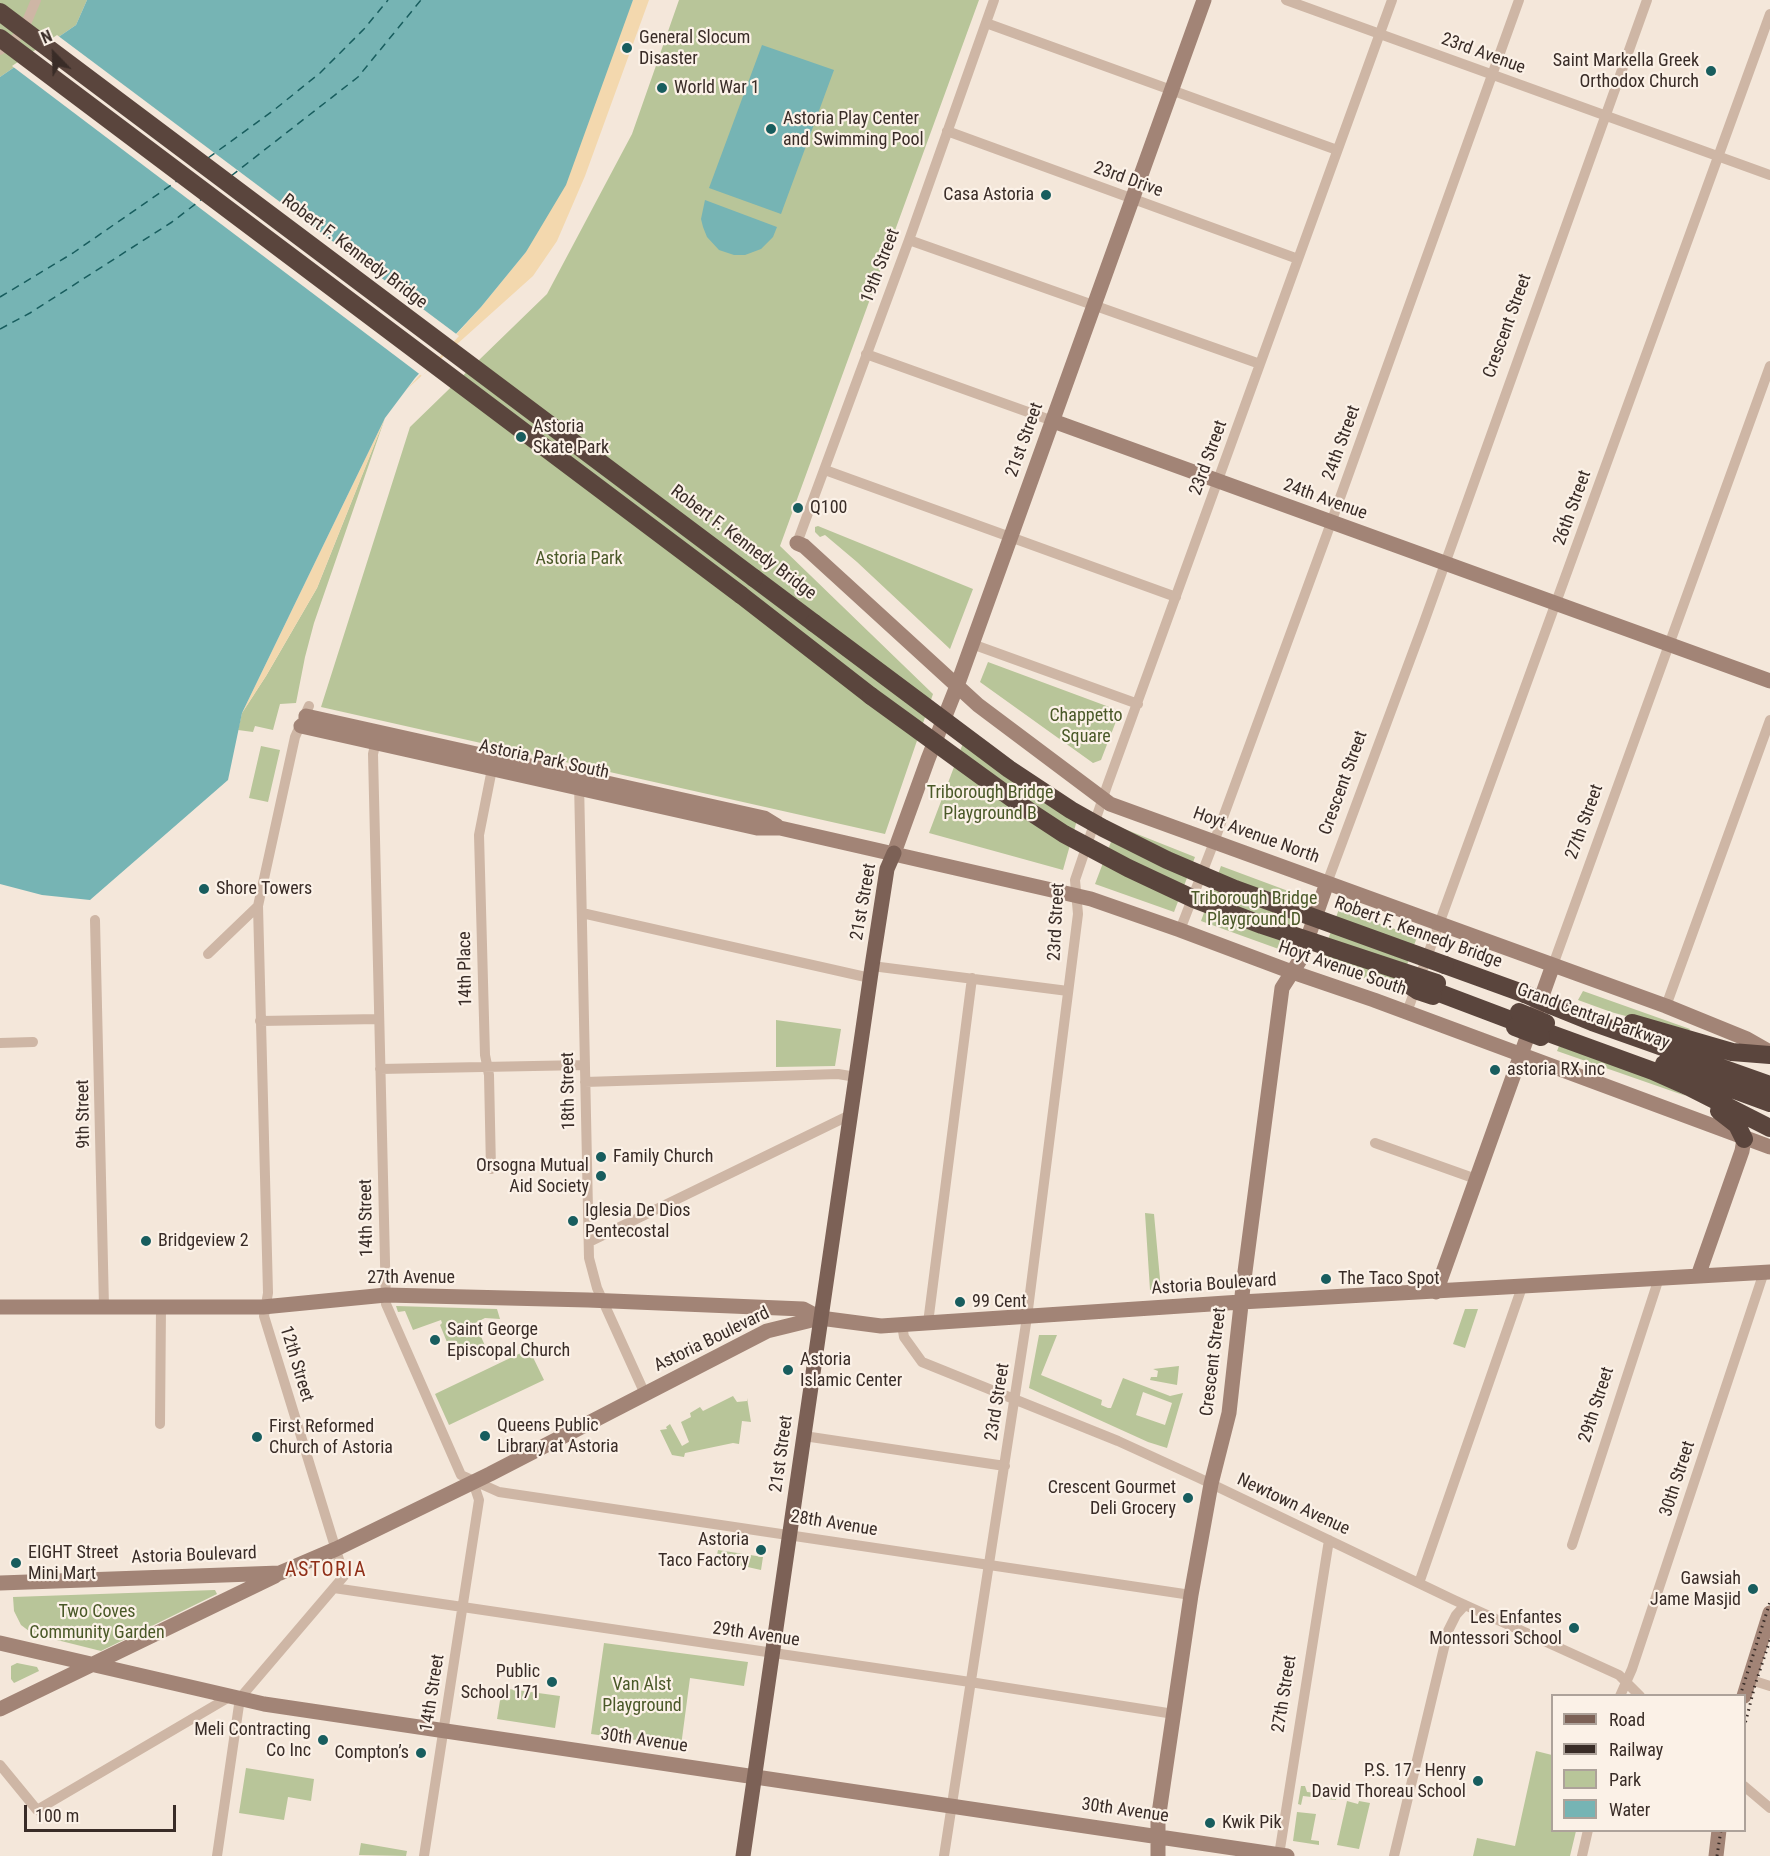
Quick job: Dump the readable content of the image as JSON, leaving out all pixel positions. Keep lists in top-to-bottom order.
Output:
{
  "streets": {
    "highway": ["Robert F. Kennedy Bridge", "Grand Central Parkway"],
    "main road": ["21st Street"],
    "street": [
      "23rd Avenue",
      "23rd Drive",
      "19th Street",
      "Crescent Street",
      "24th Street",
      "23rd Street",
      "24th Avenue",
      "26th Street",
      "Astoria Park South",
      "27th Street",
      "Hoyt Avenue North",
      "14th Place",
      "Hoyt Avenue South",
      "18th Street",
      "9th Street",
      "14th Street",
      "27th Avenue",
      "Astoria Boulevard",
      "12th Street",
      "29th Street",
      "30th Street",
      "Newtown Avenue",
      "28th Avenue",
      "29th Avenue",
      "30th Avenue"
    ]
  },
  "crossings": [
    ["23rd Avenue", "Crescent Street"],
    ["23rd Avenue", "24th Street"],
    ["23rd Avenue", "23rd Street"],
    ["23rd Avenue", "26th Street"],
    ["23rd Drive", "19th Street"],
    ["23rd Drive", "21st Street"],
    ["23rd Drive", "23rd Street"],
    ["Robert F. Kennedy Bridge", "Grand Central Parkway"],
    ["19th Street", "24th Avenue"],
    ["19th Street", "Hoyt Avenue North"],
    ["Crescent Street", "24th Avenue"],
    ["Crescent Street", "Hoyt Avenue North"],
    ["Crescent Street", "Hoyt Avenue South"],
    ["Crescent Street", "Astoria Boulevard"],
    ["Crescent Street", "Newtown Avenue"],
    ["Crescent Street", "28th Avenue"],
    ["Crescent Street", "29th Avenue"],
    ["Crescent Street", "30th Avenue"],
    ["21st Street", "24th Avenue"],
    ["21st Street", "Astoria Park South"],
    ["21st Street", "Hoyt Avenue North"],
    ["21st Street", "Hoyt Avenue South"],
    ["21st Street", "27th Avenue"],
    ["21st Street", "Astoria Boulevard"],
    ["21st Street", "28th Avenue"],
    ["21st Street", "29th Avenue"],
    ["21st Street", "30th Avenue"],
    ["24th Street", "24th Avenue"],
    ["24th Street", "Hoyt Avenue North"],
    ["24th Street", "Hoyt Avenue South"],
    ["23rd Street", "24th Avenue"],
    ["23rd Street", "Hoyt Avenue North"],
    ["23rd Street", "Hoyt Avenue South"],
    ["23rd Street", "Astoria Boulevard"],
    ["23rd Street", "Newtown Avenue"],
    ["23rd Street", "28th Avenue"],
    ["23rd Street", "29th Avenue"],
    ["23rd Street", "30th Avenue"],
    ["24th Avenue", "26th Street"],
    ["24th Avenue", "27th Street"],
    ["26th Street", "Hoyt Avenue North"],
    ["26th Street", "Hoyt Avenue South"],
    ["Astoria Park South", "14th Place"],
    ["Astoria Park South", "Hoyt Avenue South"],
    ["Astoria Park South", "18th Street"],
    ["Astoria Park South", "14th Street"],
    ["Astoria Park South", "12th Street"],
    ["27th Street", "Hoyt Avenue North"],
    ["27th Street", "Hoyt Avenue South"],
    ["27th Street", "Astoria Boulevard"],
    ["27th Street", "Newtown Avenue"],
    ["27th Street", "30th Avenue"],
    ["18th Street", "27th Avenue"],
    ["18th Street", "Astoria Boulevard"],
    ["9th Street", "27th Avenue"],
    ["14th Street", "27th Avenue"],
    ["14th Street", "Astoria Boulevard"],
    ["14th Street", "28th Avenue"],
    ["14th Street", "29th Avenue"],
    ["14th Street", "30th Avenue"],
    ["27th Avenue", "Astoria Boulevard"],
    ["27th Avenue", "12th Street"],
    ["Astoria Boulevard", "12th Street"],
    ["Astoria Boulevard", "29th Street"],
    ["Astoria Boulevard", "30th Street"],
    ["Astoria Boulevard", "Newtown Avenue"],
    ["Astoria Boulevard", "28th Avenue"],
    ["12th Street", "29th Avenue"],
    ["12th Street", "30th Avenue"],
    ["30th Street", "Newtown Avenue"]
  ],
  "districts": ["ASTORIA"],
  "parks": [
    "Astoria Park",
    "Chappetto Square",
    "Triborough Bridge Playground B",
    "Triborough Bridge Playground D",
    "Two Coves Community Garden",
    "Van Alst Playground"
  ],
  "places": [
    "General Slocum Disaster",
    "Saint Markella Greek Orthodox Church",
    "World War 1",
    "Astoria Play Center and Swimming Pool",
    "Casa Astoria",
    "Astoria Skate Park",
    "Q100",
    "Shore Towers",
    "astoria RX inc",
    "Family Church",
    "Orsogna Mutual Aid Society",
    "Iglesia De Dios Pentecostal",
    "Bridgeview 2",
    "The Taco Spot",
    "99 Cent",
    "Saint George Episcopal Church",
    "Astoria Islamic Center",
    "Queens Public Library at Astoria",
    "First Reformed Church of Astoria",
    "Crescent Gourmet Deli Grocery",
    "Astoria Taco Factory",
    "EIGHT Street Mini Mart",
    "Gawsiah Jame Masjid",
    "Les Enfantes Montessori School",
    "Public School 171",
    "Meli Contracting Co Inc",
    "Compton’s",
    "P.S. 17 - Henry David Thoreau School",
    "Kwik Pik"
  ],
  "legend": [
    "Road",
    "Railway",
    "Park",
    "Water"
  ],
  "scale_bar": "100 m",
  "north": "top left"
}
